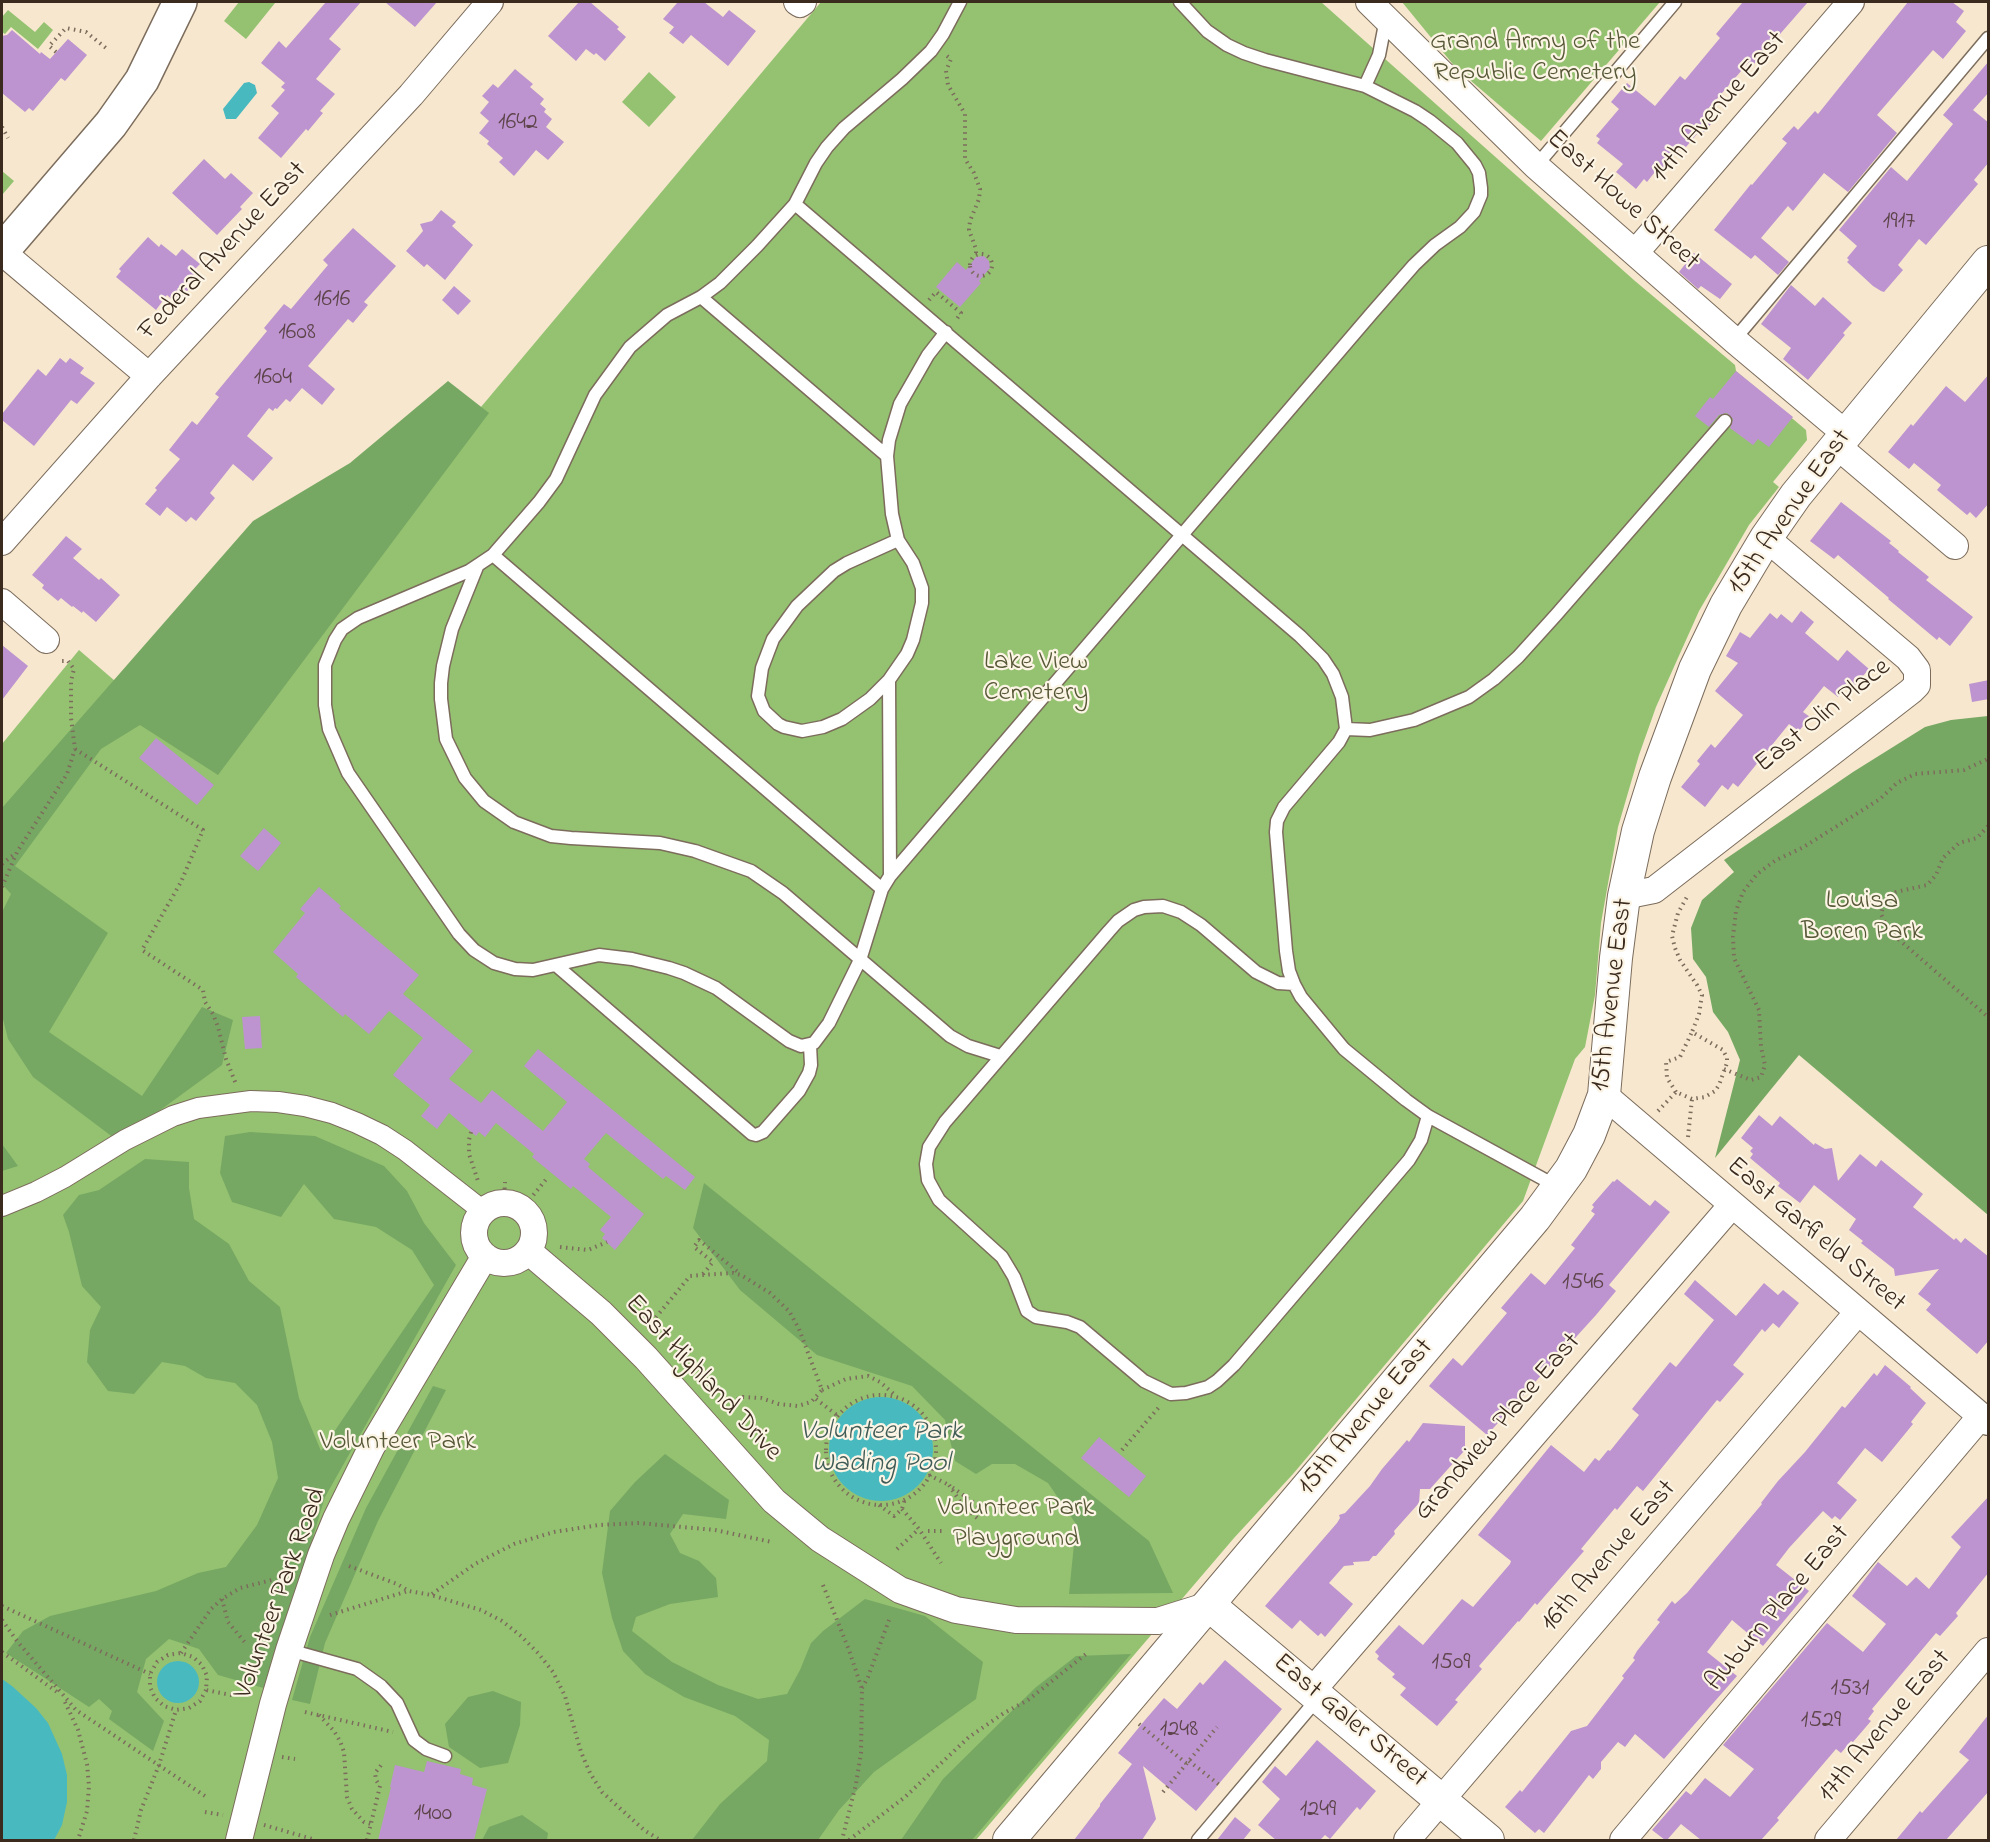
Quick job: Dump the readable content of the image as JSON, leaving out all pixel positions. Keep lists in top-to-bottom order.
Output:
{
  "streets": {
    "street": [
      "14th Avenue East",
      "East Howe Street",
      "Federal Avenue East",
      "15th Avenue East",
      "East Olin Place",
      "East Garfield Street",
      "East Highland Drive",
      "Grandview Place East",
      "16th Avenue East",
      "Volunteer Park Road",
      "Auburn Place East",
      "East Galer Street",
      "17th Avenue East"
    ]
  },
  "crossings": [
    ["14th Avenue East", "East Howe Street"],
    ["East Howe Street", "15th Avenue East"],
    ["15th Avenue East", "East Olin Place"],
    ["15th Avenue East", "East Garfield Street"],
    ["15th Avenue East", "East Highland Drive"],
    ["15th Avenue East", "East Galer Street"],
    ["East Garfield Street", "Grandview Place East"],
    ["East Garfield Street", "16th Avenue East"],
    ["East Garfield Street", "Auburn Place East"],
    ["East Highland Drive", "Volunteer Park Road"],
    ["East Highland Drive", "East Galer Street"],
    ["Grandview Place East", "East Galer Street"],
    ["16th Avenue East", "East Galer Street"]
  ],
  "water": ["Volunteer Park Wading Pool"],
  "parks": [
    "Grand Army of the Republic Cemetery",
    "Lake View Cemetery",
    "Louisa Boren Park",
    "Volunteer Park",
    "Volunteer Park Playground"
  ],
  "house_numbers": [
    "1642",
    "1917",
    "1616",
    "1608",
    "1604",
    "1546",
    "1509",
    "1531",
    "1529",
    "1248",
    "1249",
    "1400"
  ]
}
